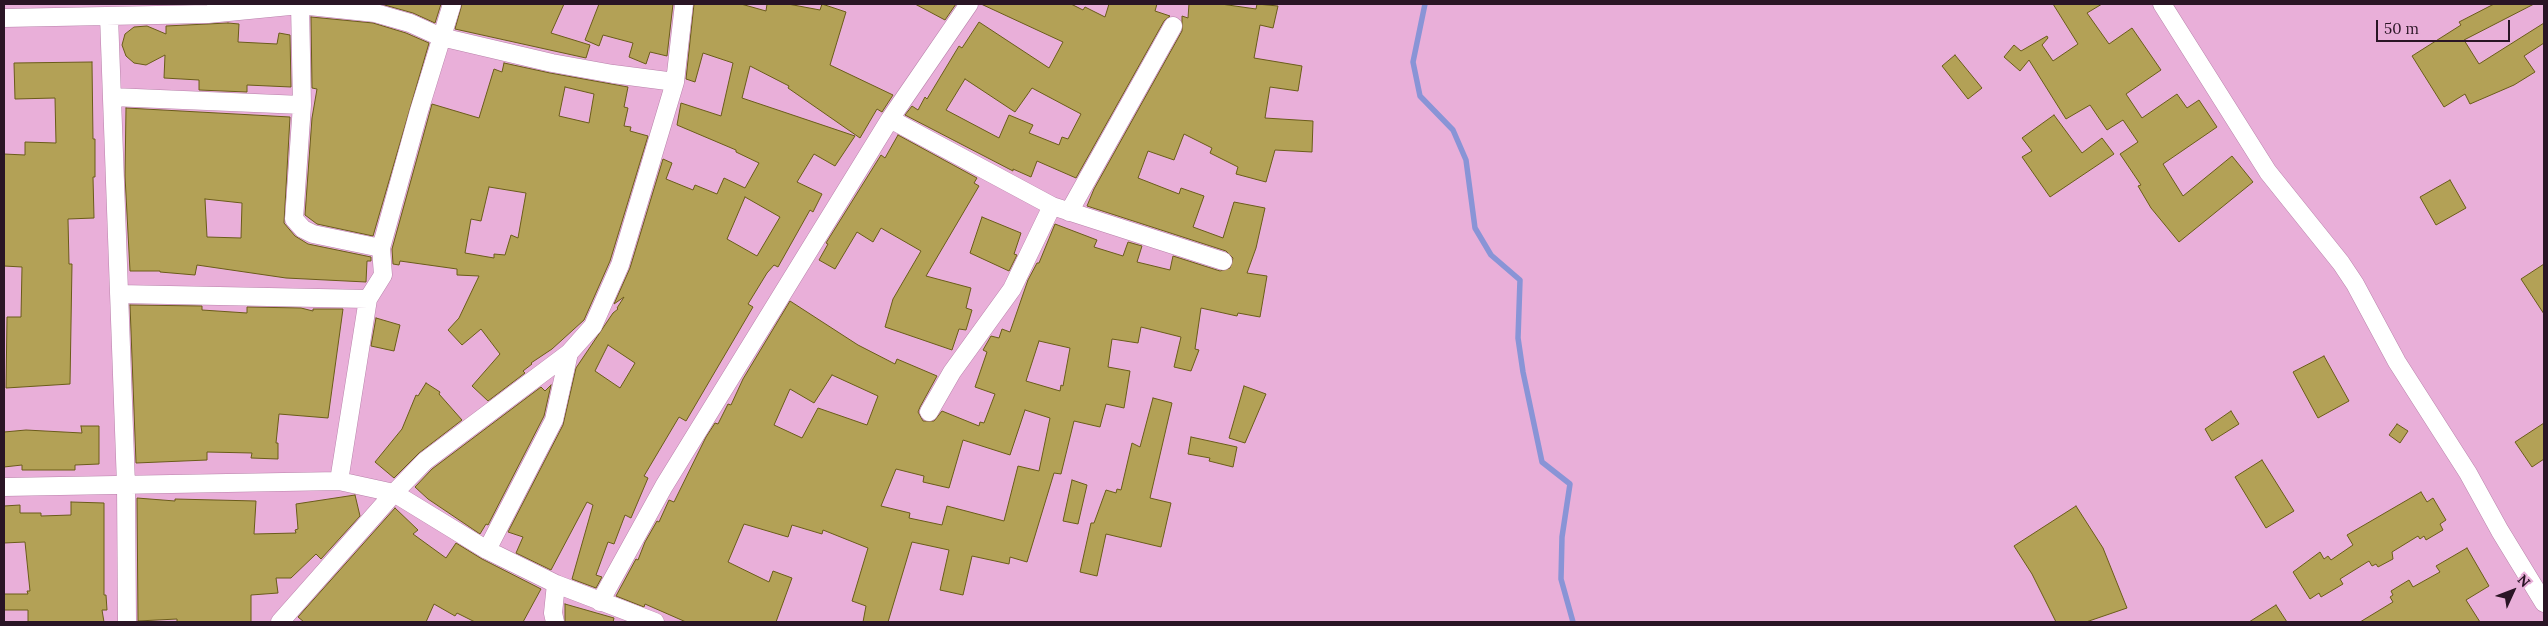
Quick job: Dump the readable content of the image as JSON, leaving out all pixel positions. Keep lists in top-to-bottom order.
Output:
{
  "scale_bar": "50 m",
  "north": "top right"
}
